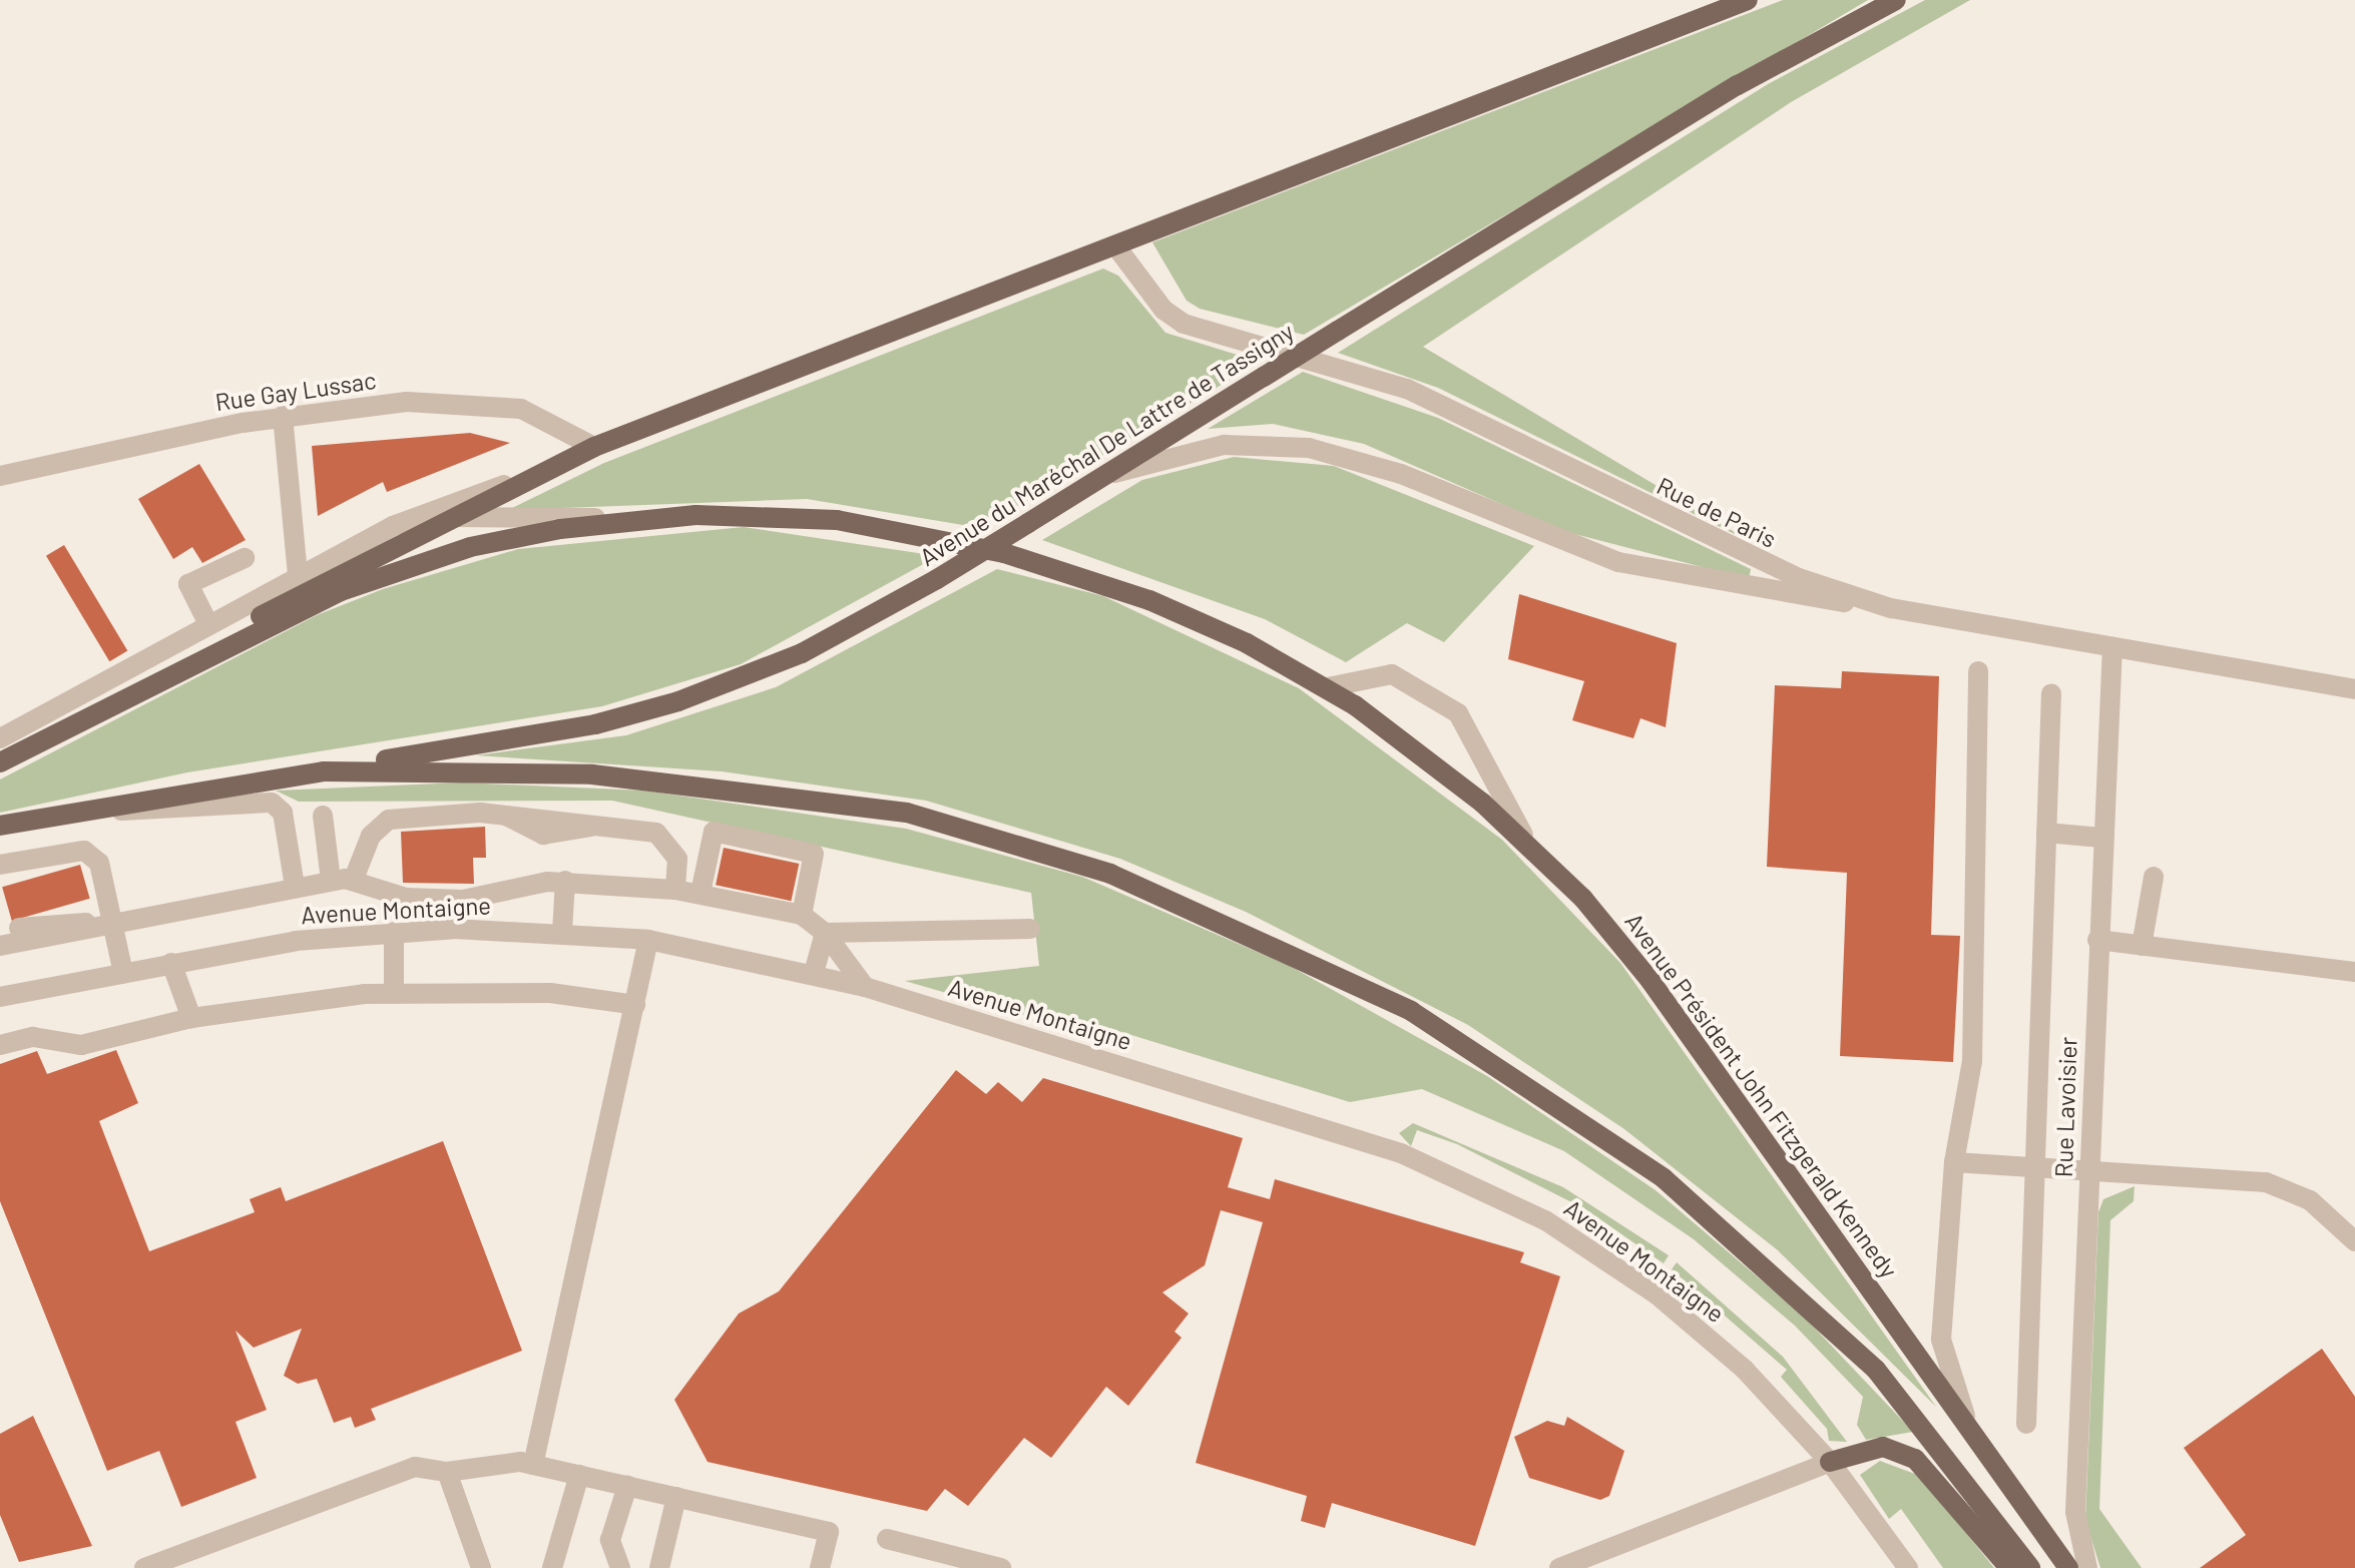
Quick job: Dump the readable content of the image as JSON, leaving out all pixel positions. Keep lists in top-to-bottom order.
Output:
{
  "streets": {
    "main road": ["Avenue du Maréchal De Lattre de Tassigny", "Avenue Président John Fitzgerald Kennedy"],
    "street": [
      "Rue Gay Lussac",
      "Rue de Paris",
      "Avenue Montaigne",
      "Rue Lavoisier"
    ]
  },
  "crossings": [
    ["Rue de Paris", "Rue Lavoisier"]
  ]
}
